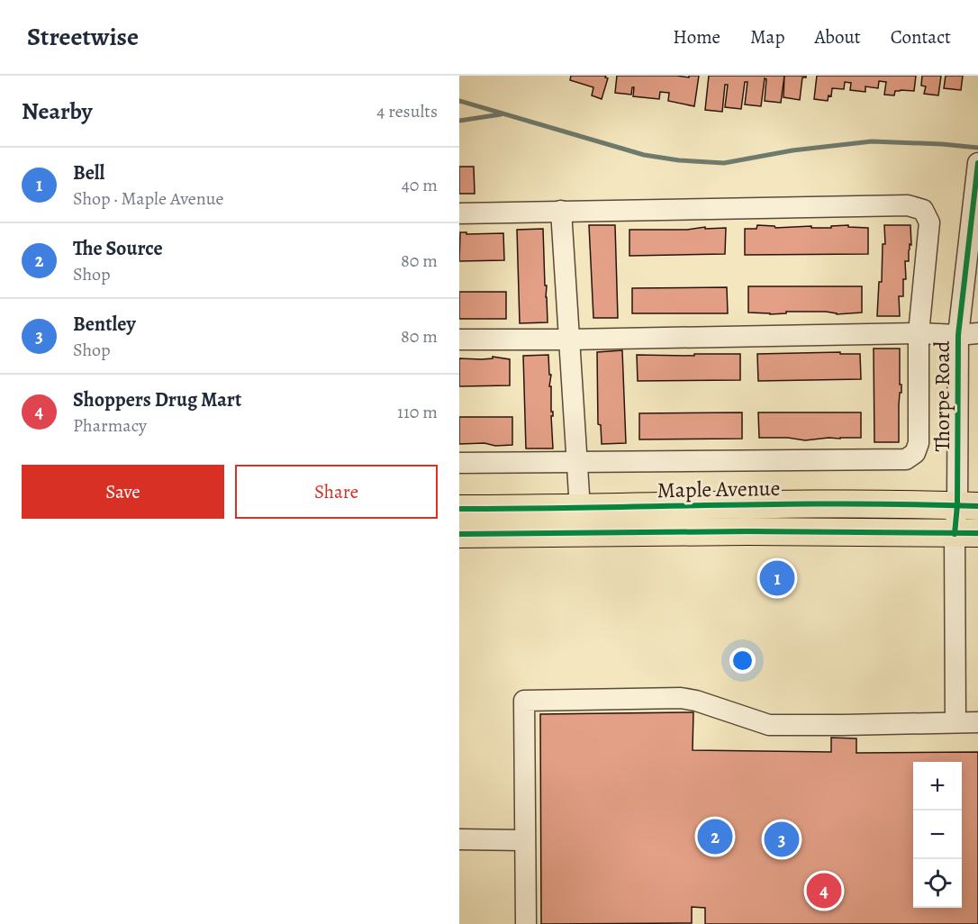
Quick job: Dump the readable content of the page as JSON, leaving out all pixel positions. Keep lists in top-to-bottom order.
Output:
{
  "streets": {
    "main road": ["Maple Avenue"],
    "street": ["Thorpe Road"]
  },
  "crossings": [
    ["Thorpe Road", "Maple Avenue"]
  ],
  "page": {
    "header": "Streetwise",
    "nav": [
      "Home",
      "Map",
      "About",
      "Contact"
    ],
    "heading": ["Nearby", "4 results"],
    "list": [
      {
        "mark": "1",
        "name": "Bell",
        "note": "Shop · Maple Avenue",
        "value": "40 m"
      },
      {
        "mark": "2",
        "name": "The Source",
        "note": "Shop",
        "value": "80 m"
      },
      {
        "mark": "3",
        "name": "Bentley",
        "note": "Shop",
        "value": "80 m"
      },
      {
        "mark": "4",
        "name": "Shoppers Drug Mart",
        "note": "Pharmacy",
        "value": "110 m"
      }
    ],
    "buttons": ["Save", "Share"],
    "pins": [
      "1",
      "2",
      "3",
      "4"
    ],
    "map_buttons": ["+", "−"]
  }
}
